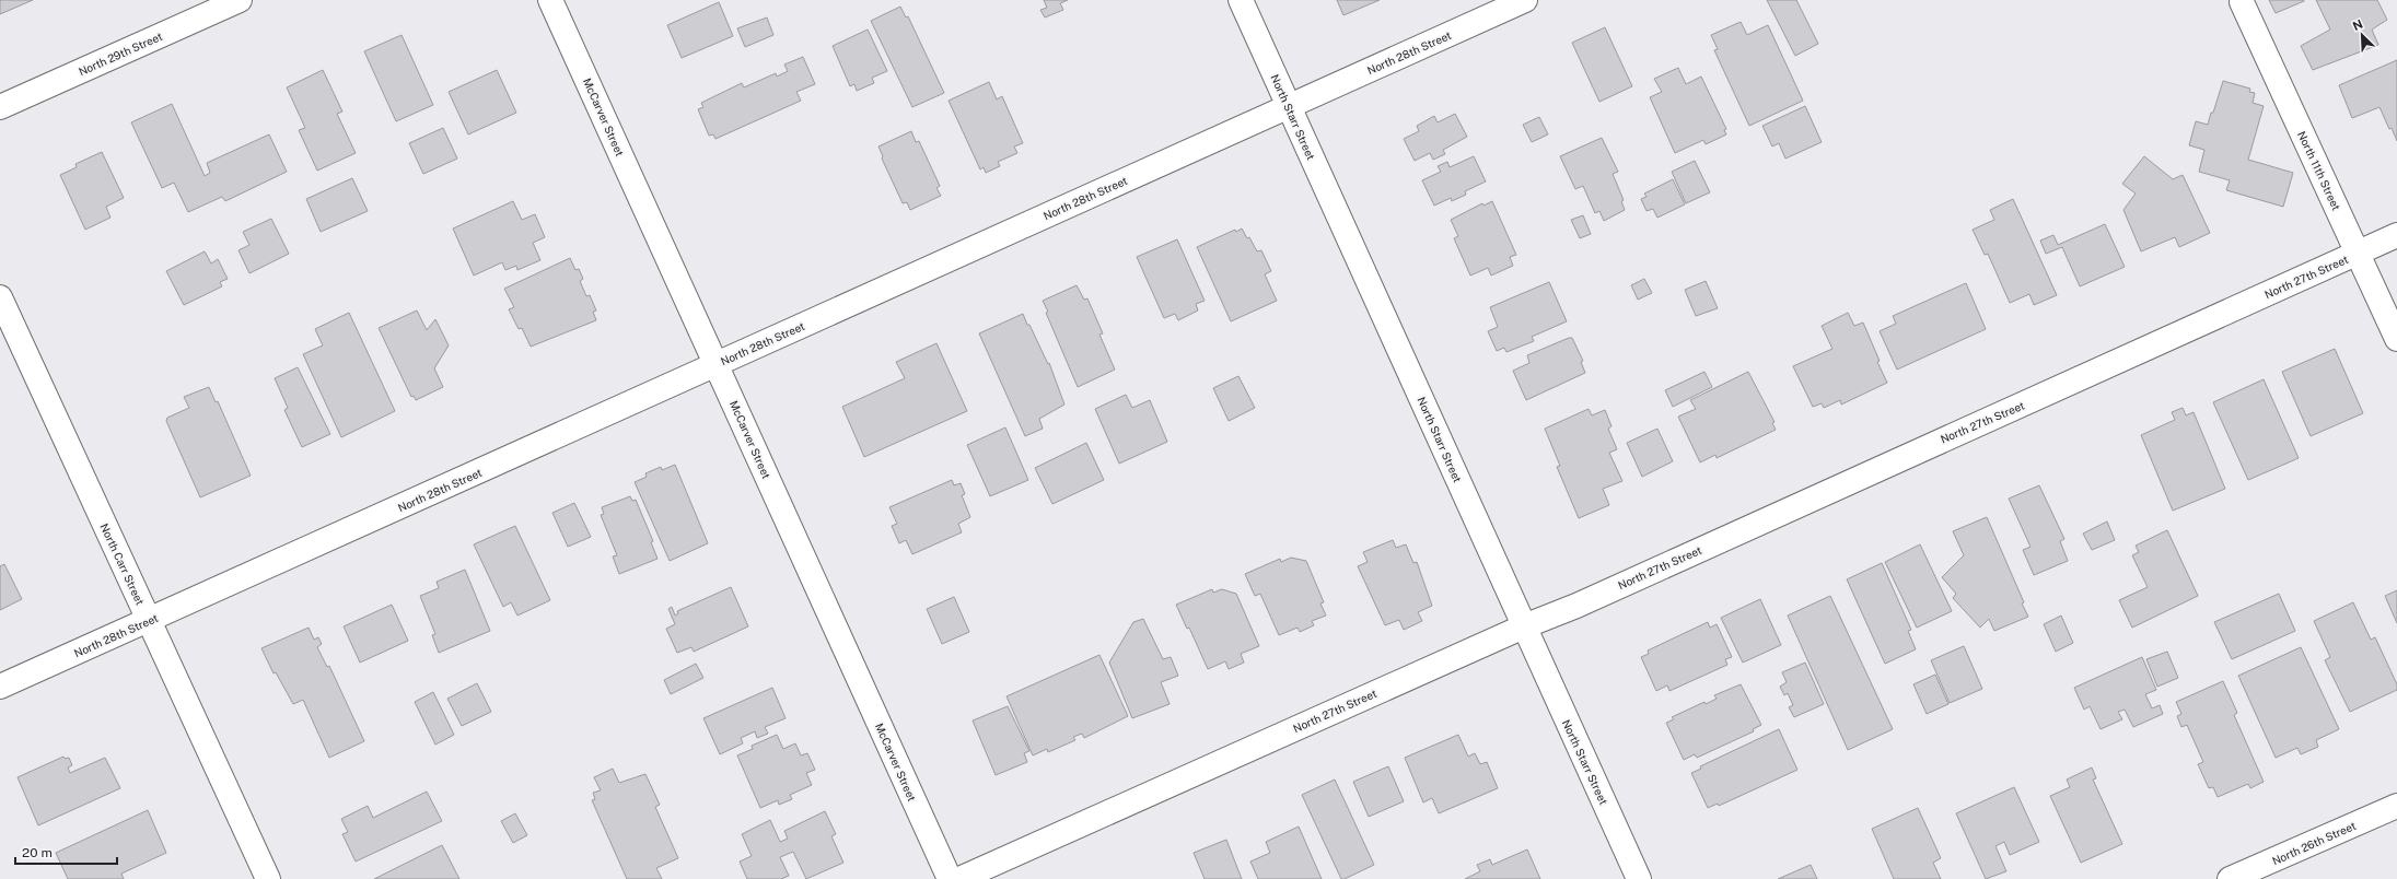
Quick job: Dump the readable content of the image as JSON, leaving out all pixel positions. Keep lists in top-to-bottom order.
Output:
{
  "streets": {
    "street": [
      "North 28th Street",
      "North 29th Street",
      "McCarver Street",
      "North Starr Street",
      "North 11th Street",
      "North 27th Street",
      "North Carr Street",
      "North 26th Street"
    ]
  },
  "crossings": [
    ["North 28th Street", "McCarver Street"],
    ["North 28th Street", "North Starr Street"],
    ["North 28th Street", "North Carr Street"],
    ["North Starr Street", "North 27th Street"],
    ["North 11th Street", "North 27th Street"]
  ],
  "scale_bar": "20 m",
  "north": "top left"
}
